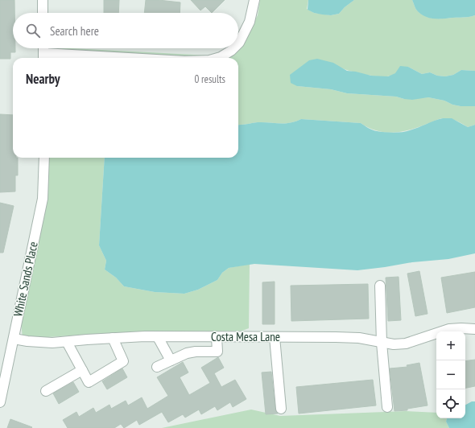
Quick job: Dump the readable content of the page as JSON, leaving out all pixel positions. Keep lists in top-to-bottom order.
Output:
{
  "streets": {
    "street": ["White Sands Place", "Costa Mesa Lane"]
  },
  "crossings": [
    ["White Sands Place", "Costa Mesa Lane"]
  ],
  "page": {
    "search": "Search here",
    "heading": ["Nearby", "0 results"],
    "map_buttons": ["+", "−"]
  }
}
